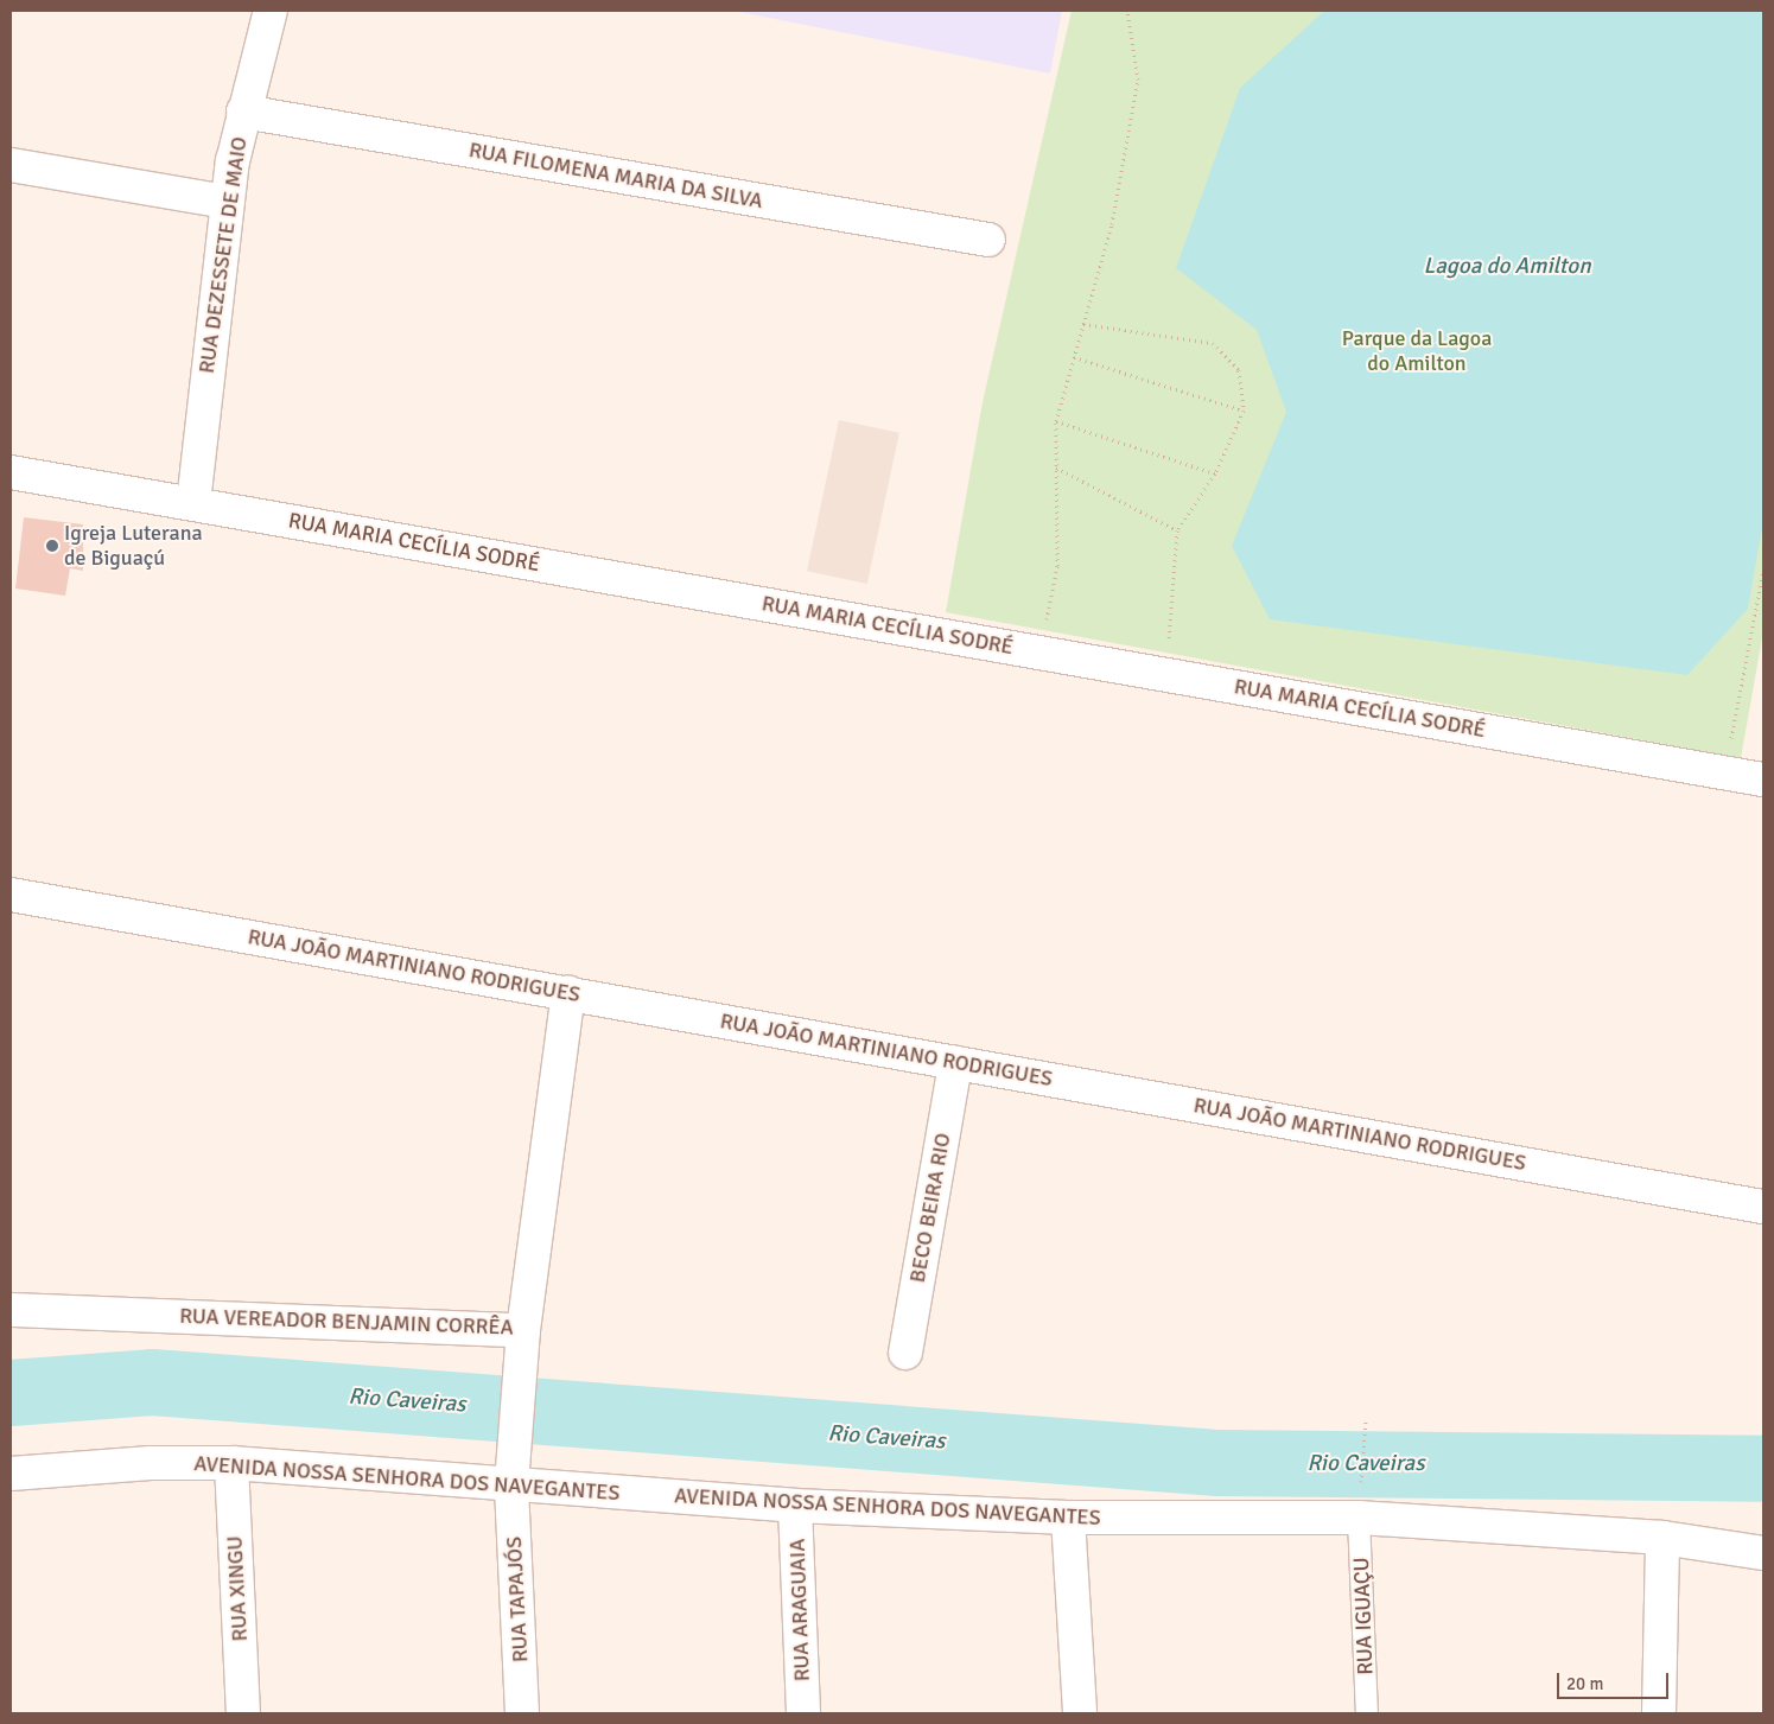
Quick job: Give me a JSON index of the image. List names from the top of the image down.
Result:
{
  "streets": {
    "street": [
      "RUA FILOMENA MARIA DA SILVA",
      "RUA DEZESSETE DE MAIO",
      "RUA MARIA CECÍLIA SODRÉ",
      "RUA JOÃO MARTINIANO RODRIGUES",
      "BECO BEIRA RIO",
      "RUA VEREADOR BENJAMIN CORRÊA",
      "AVENIDA NOSSA SENHORA DOS NAVEGANTES",
      "RUA XINGU",
      "RUA TAPAJÓS",
      "RUA ARAGUAIA"
    ],
    "lane": ["RUA IGUAÇU"]
  },
  "crossings": [
    ["RUA FILOMENA MARIA DA SILVA", "RUA DEZESSETE DE MAIO"],
    ["RUA DEZESSETE DE MAIO", "RUA MARIA CECÍLIA SODRÉ"],
    ["RUA JOÃO MARTINIANO RODRIGUES", "BECO BEIRA RIO"],
    ["RUA JOÃO MARTINIANO RODRIGUES", "RUA VEREADOR BENJAMIN CORRÊA"],
    ["RUA VEREADOR BENJAMIN CORRÊA", "RUA TAPAJÓS"],
    ["AVENIDA NOSSA SENHORA DOS NAVEGANTES", "RUA XINGU"],
    ["AVENIDA NOSSA SENHORA DOS NAVEGANTES", "RUA TAPAJÓS"],
    ["AVENIDA NOSSA SENHORA DOS NAVEGANTES", "RUA ARAGUAIA"],
    ["AVENIDA NOSSA SENHORA DOS NAVEGANTES", "RUA IGUAÇU"]
  ],
  "water": ["Lagoa do Amilton", "Rio Caveiras"],
  "parks": ["Parque da Lagoa do Amilton"],
  "places": ["Igreja Luterana de Biguaçú"],
  "scale_bar": "20 m"
}
